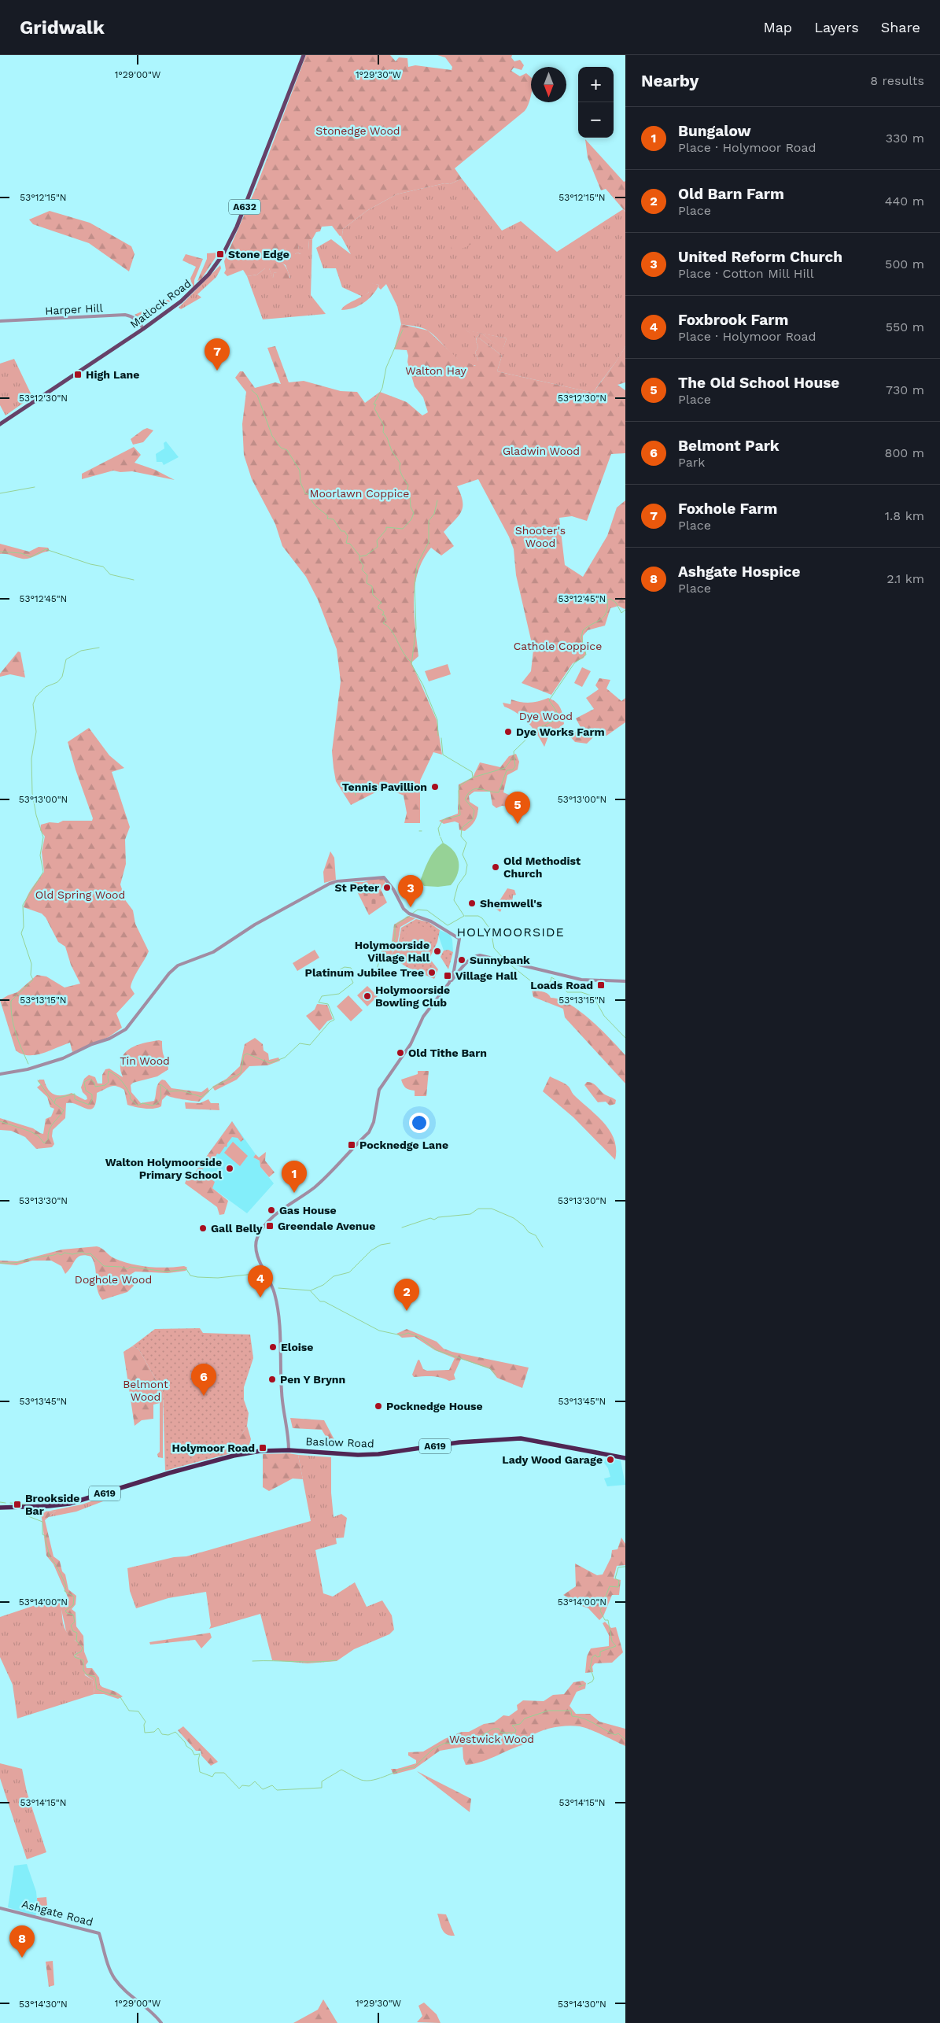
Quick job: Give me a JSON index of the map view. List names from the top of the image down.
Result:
{
  "streets": {
    "highway": ["Baslow Road", "A619"],
    "main road": ["A632", "Matlock Road"],
    "street": ["Harper Hill", "Ashgate Road"]
  },
  "crossings": [
    ["Matlock Road", "Harper Hill"]
  ],
  "districts": ["HOLYMOORSIDE"],
  "parks": [
    "Stonedge Wood",
    "Walton Hay",
    "Gladwin Wood",
    "Moorlawn Coppice",
    "Shooter's Wood",
    "Cathole Coppice",
    "Dye Wood",
    "Old Spring Wood",
    "Tin Wood",
    "Doghole Wood",
    "Belmont Wood",
    "Westwick Wood"
  ],
  "places": {
    "transit": [
      "Stone Edge",
      "High Lane",
      "Village Hall",
      "Loads Road",
      "Pocknedge Lane",
      "Greendale Avenue",
      "Holymoor Road",
      "Brookside Bar"
    ],
    "other": [
      "Dye Works Farm",
      "Tennis Pavillion",
      "Old Methodist Church",
      "St Peter",
      "Shemwell's",
      "Holymoorside Village Hall",
      "Sunnybank",
      "Platinum Jubilee Tree",
      "Holymoorside Bowling Club",
      "Old Tithe Barn",
      "Walton Holymoorside Primary School",
      "Gas House",
      "Gall Belly",
      "Eloise",
      "Pen Y Brynn",
      "Pocknedge House",
      "Lady Wood Garage"
    ]
  },
  "north": "bottom",
  "page": {
    "header": "Gridwalk",
    "nav": ["Map", "Layers", "Share"],
    "heading": ["Nearby", "8 results"],
    "map_buttons": ["+", "−"],
    "list": [
      {
        "mark": "1",
        "name": "Bungalow",
        "note": "Place · Holymoor Road",
        "value": "330 m"
      },
      {
        "mark": "2",
        "name": "Old Barn Farm",
        "note": "Place",
        "value": "440 m"
      },
      {
        "mark": "3",
        "name": "United Reform Church",
        "note": "Place · Cotton Mill Hill",
        "value": "500 m"
      },
      {
        "mark": "4",
        "name": "Foxbrook Farm",
        "note": "Place · Holymoor Road",
        "value": "550 m"
      },
      {
        "mark": "5",
        "name": "The Old School House",
        "note": "Place",
        "value": "730 m"
      },
      {
        "mark": "6",
        "name": "Belmont Park",
        "note": "Park",
        "value": "800 m"
      },
      {
        "mark": "7",
        "name": "Foxhole Farm",
        "note": "Place",
        "value": "1.8 km"
      },
      {
        "mark": "8",
        "name": "Ashgate Hospice",
        "note": "Place",
        "value": "2.1 km"
      }
    ],
    "pins": [
      "7",
      "5",
      "3",
      "1",
      "4",
      "2",
      "6",
      "8"
    ]
  },
  "coordinates": [
    "1°29'00\"W",
    "1°29'30\"W",
    "53°12'15\"N",
    "53°12'30\"N",
    "53°12'45\"N",
    "53°13'00\"N",
    "53°13'15\"N",
    "53°13'30\"N",
    "53°13'45\"N",
    "53°14'00\"N",
    "53°14'15\"N",
    "53°14'30\"N"
  ]
}
